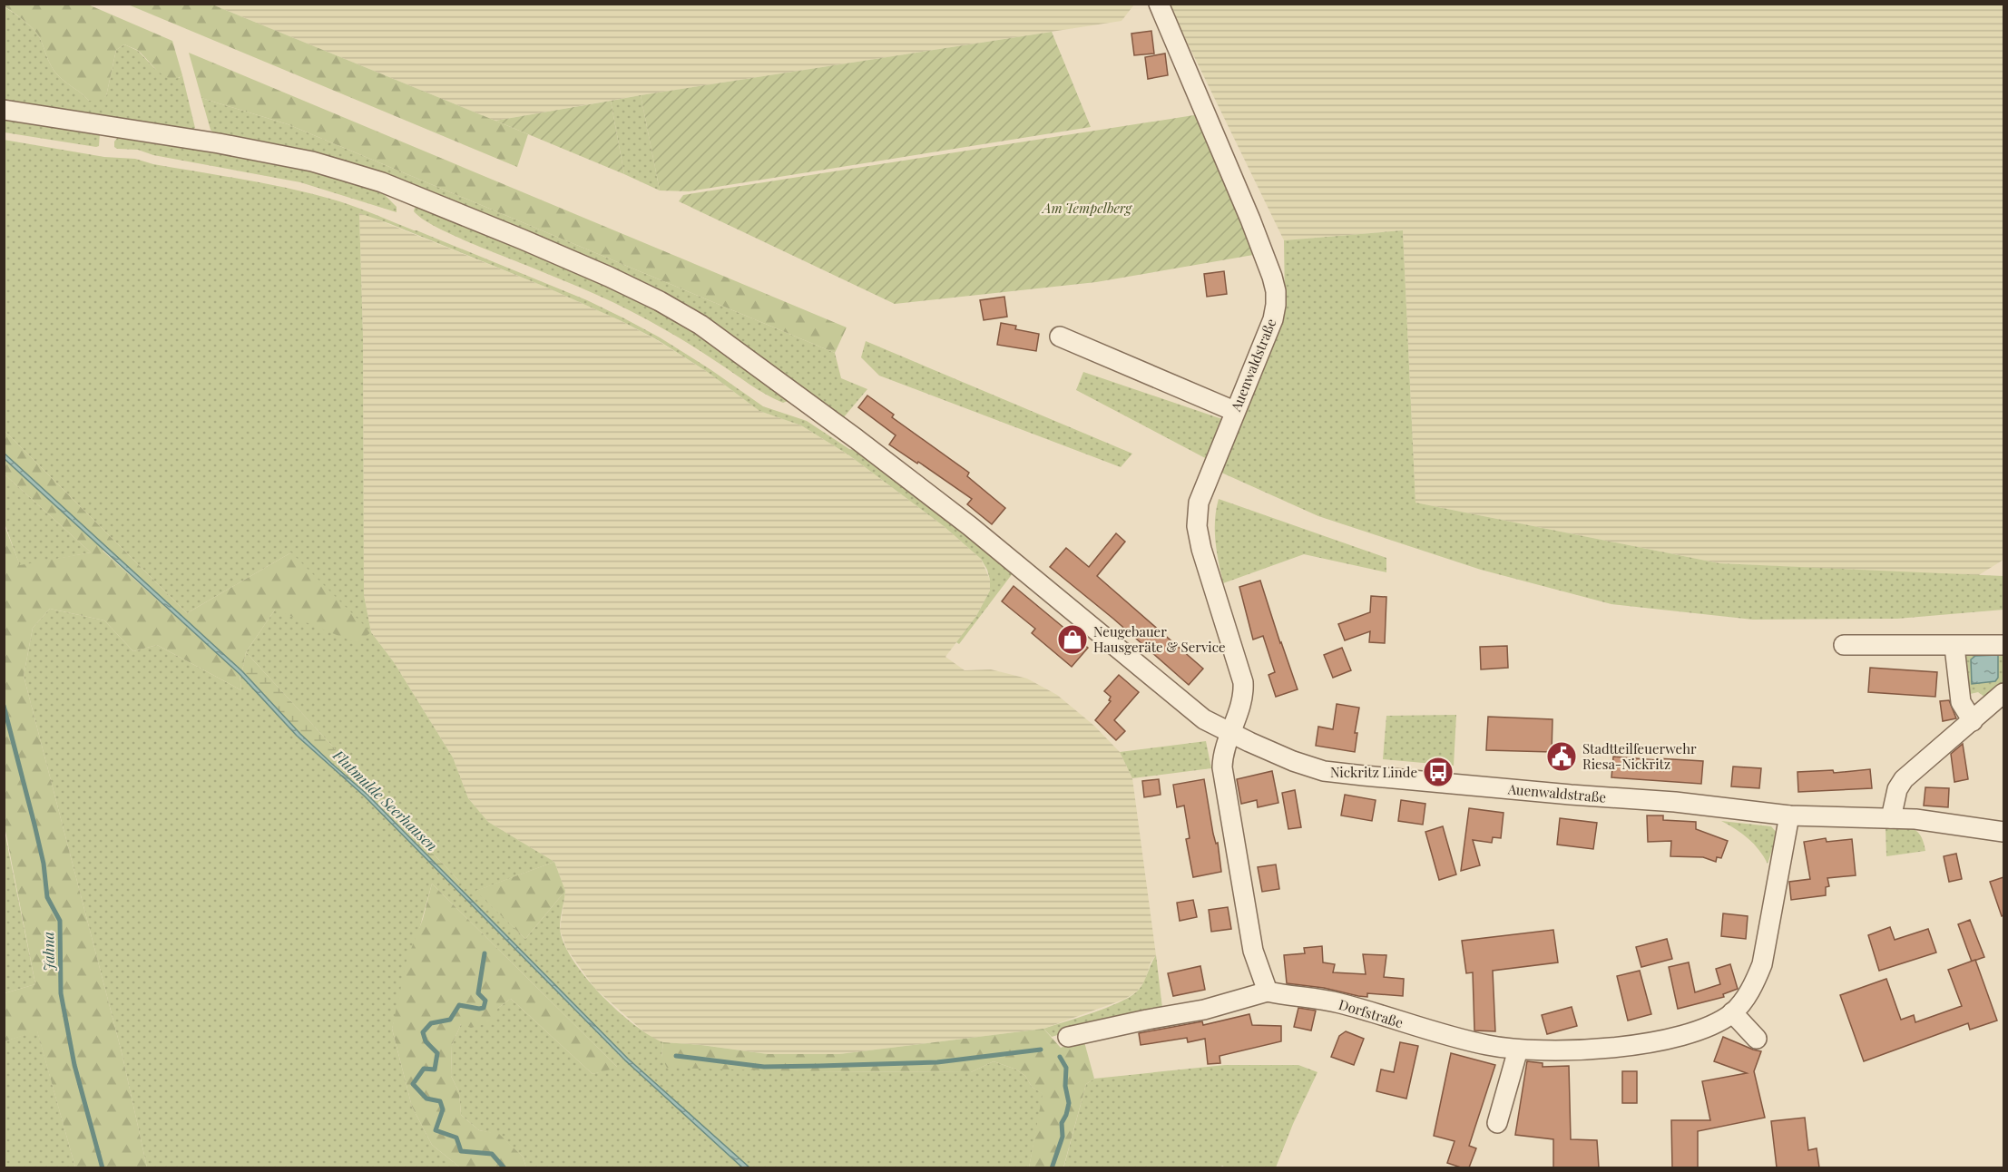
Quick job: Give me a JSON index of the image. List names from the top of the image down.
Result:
{
  "streets": {
    "street": ["Auenwaldstraße", "Dorfstraße"]
  },
  "crossings": [
    ["Auenwaldstraße", "Dorfstraße"]
  ],
  "water": ["Flutmulde Seerhausen", "Jahna"],
  "parks": ["Am Tempelberg"],
  "places": {
    "shop": ["Neugebauer Hausgeräte & Service"],
    "public building": ["Stadtteilfeuerwehr Riesa-Nickritz"],
    "bus stop": ["Nickritz Linde"]
  }
}
